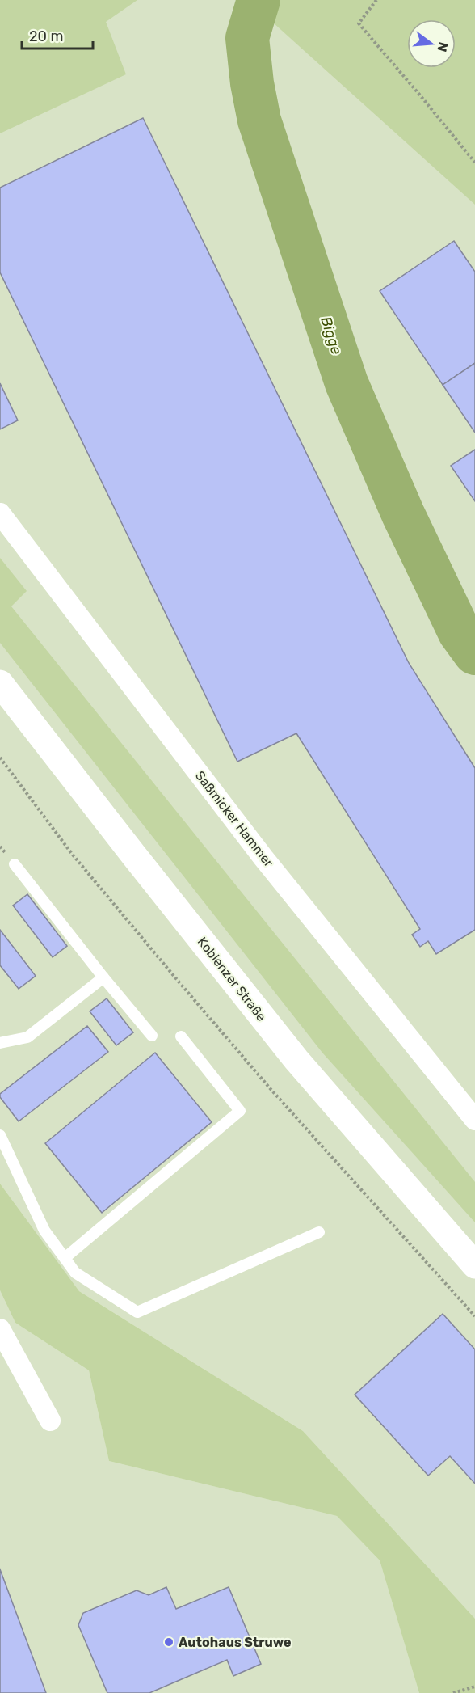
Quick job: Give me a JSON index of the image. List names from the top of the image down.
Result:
{
  "streets": {
    "main road": ["Koblenzer Straße"],
    "street": ["Saßmicker Hammer"]
  },
  "water": ["Bigge"],
  "places": ["Autohaus Struwe"],
  "scale_bar": "20 m",
  "north": "right"
}
